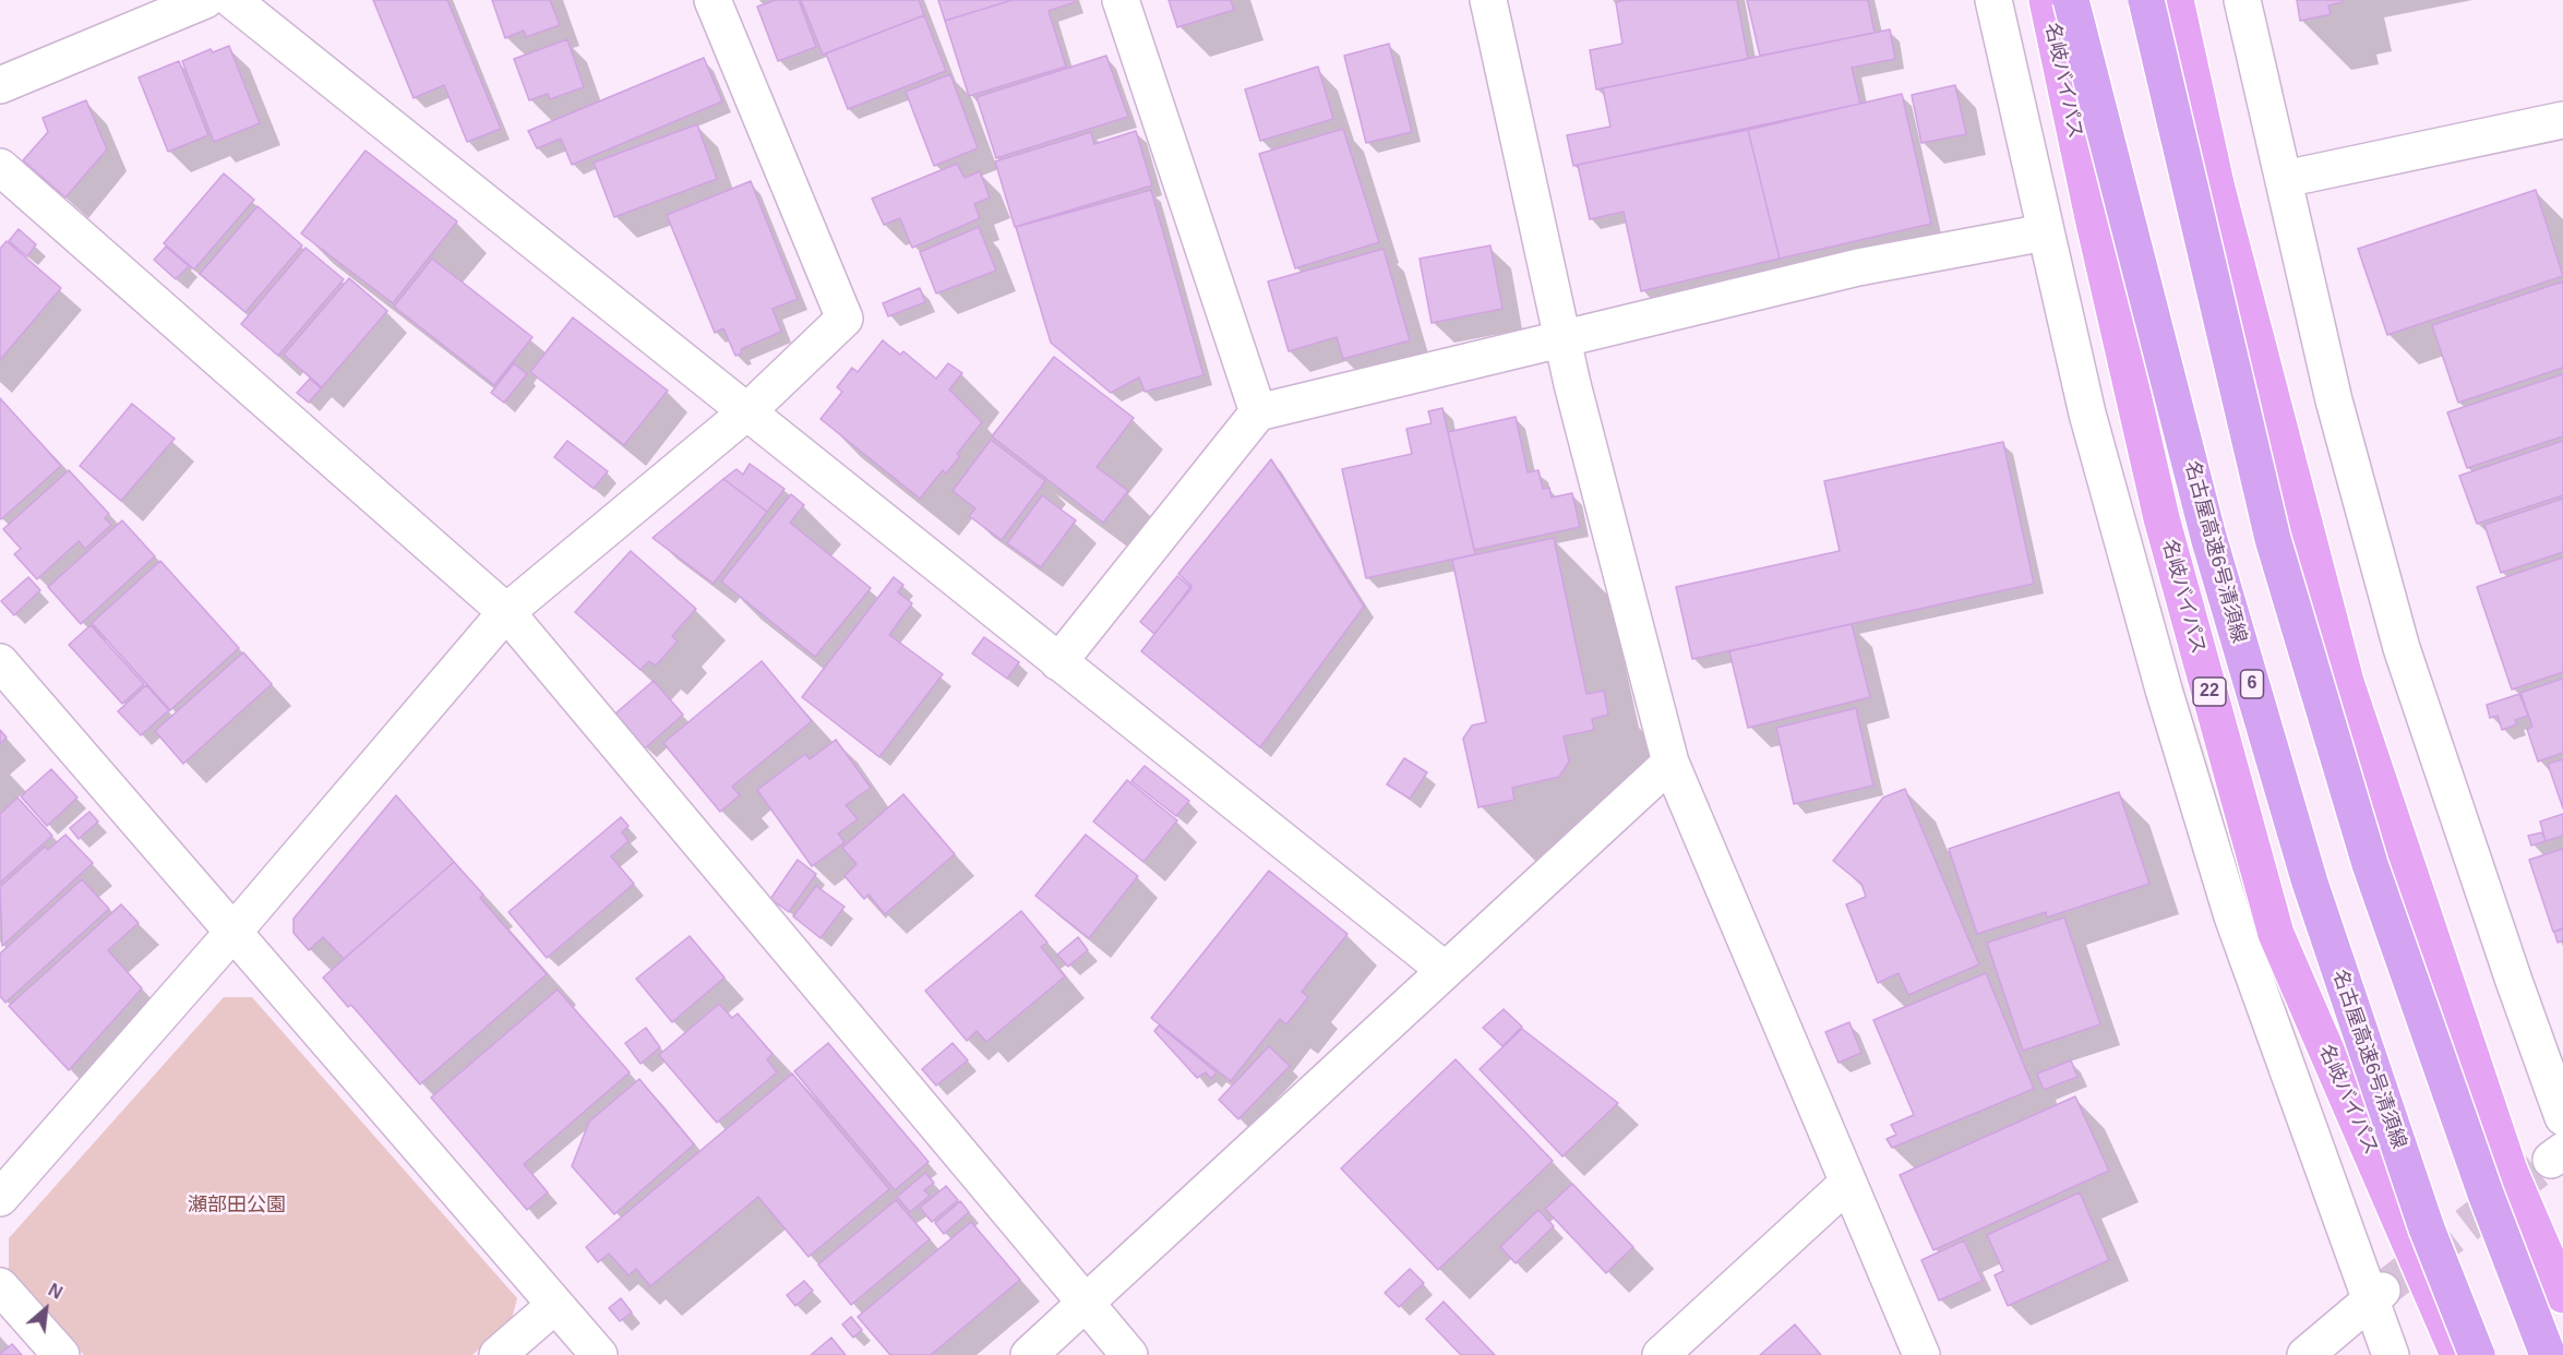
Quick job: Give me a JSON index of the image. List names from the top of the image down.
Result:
{
  "streets": {
    "highway": [
      "名岐バイパス",
      "名古屋高速6号清須線",
      "6",
      "22"
    ]
  },
  "parks": ["瀬部田公園"],
  "north": "top right"
}
